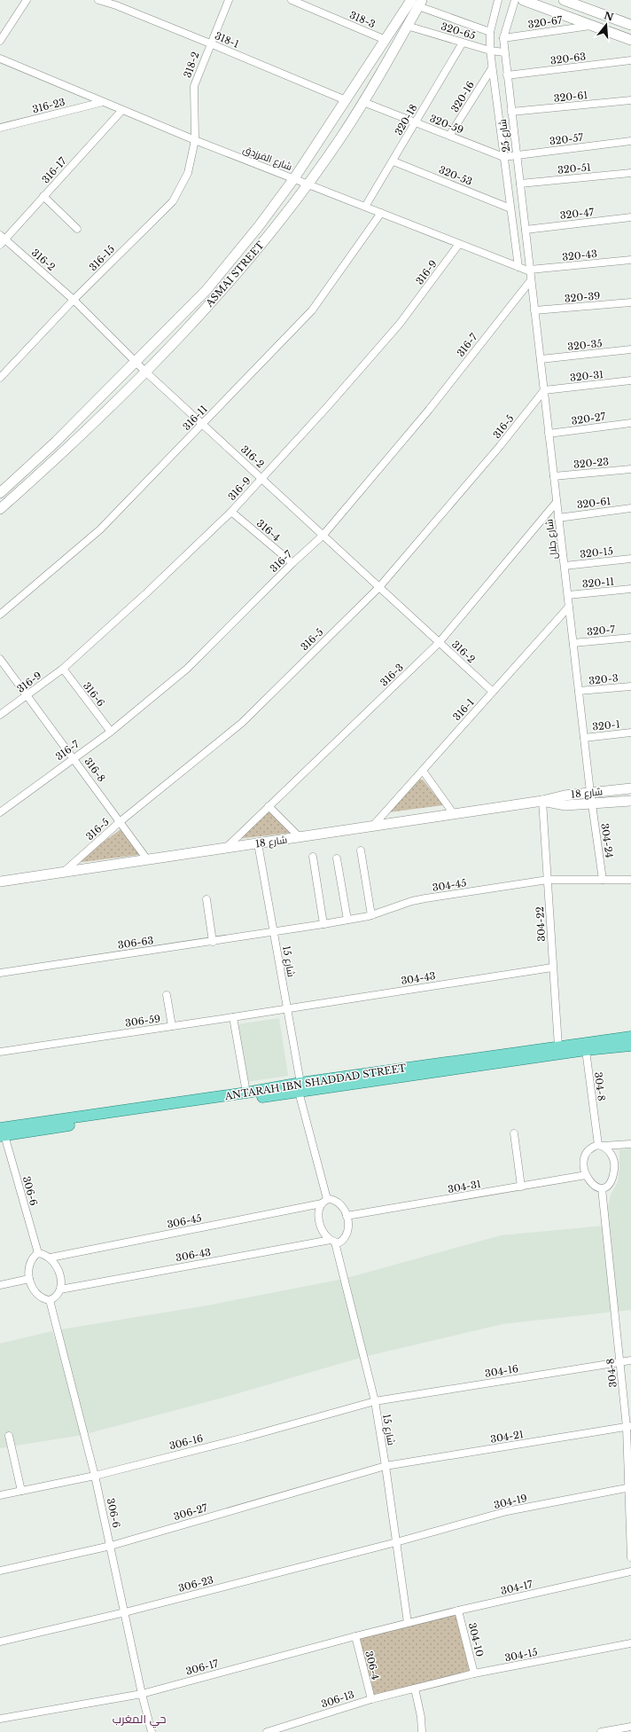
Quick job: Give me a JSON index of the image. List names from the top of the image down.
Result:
{
  "streets": {
    "main road": ["ANTARAH IBN SHADDAD STREET"],
    "street": [
      "318-3",
      "320-67",
      "320-65",
      "318-1",
      "320-63",
      "318-2",
      "320-16",
      "320-61",
      "316-23",
      "320-18",
      "320-59",
      "شارع 25",
      "320-57",
      "شارع الفرزدق",
      "320-51",
      "316-17",
      "320-53",
      "320-47",
      "320-43",
      "316-15",
      "316-2",
      "316-9",
      "ASMAI STREET",
      "320-39",
      "316-7",
      "320-35",
      "320-31",
      "316-11",
      "320-27",
      "316-5",
      "320-23",
      "316-4",
      "شارع جلال",
      "320-15",
      "320-11",
      "320-7",
      "316-3",
      "320-3",
      "316-6",
      "316-1",
      "320-1",
      "316-8",
      "شارع 18",
      "304-24",
      "304-45",
      "304-22",
      "306-63",
      "شارع 15",
      "304-43",
      "306-59",
      "304-8",
      "304-31",
      "306-6",
      "306-45",
      "306-43",
      "304-16",
      "304-21",
      "306-16",
      "304-19",
      "306-27",
      "306-23",
      "304-17",
      "304-10",
      "304-15",
      "306-4",
      "306-17",
      "306-13"
    ]
  },
  "crossings": [
    ["318-3", "ASMAI STREET"],
    ["320-67", "شارع 25"],
    ["320-65", "320-18"],
    ["320-65", "شارع 25"],
    ["320-65", "ASMAI STREET"],
    ["318-1", "318-2"],
    ["318-1", "ASMAI STREET"],
    ["320-63", "شارع 25"],
    ["318-2", "شارع الفرزدق"],
    ["318-2", "316-15"],
    ["320-16", "320-59"],
    ["320-16", "شارع 25"],
    ["320-61", "شارع 25"],
    ["320-61", "شارع جلال"],
    ["316-23", "شارع الفرزدق"],
    ["320-18", "320-59"],
    ["320-18", "شارع الفرزدق"],
    ["320-18", "320-53"],
    ["320-59", "شارع 25"],
    ["320-59", "320-57"],
    ["320-59", "ASMAI STREET"],
    ["شارع 25", "320-57"],
    ["شارع 25", "شارع الفرزدق"],
    ["شارع 25", "320-51"],
    ["شارع 25", "320-53"],
    ["شارع 25", "320-47"],
    ["شارع 25", "320-43"],
    ["شارع 25", "شارع جلال"],
    ["شارع الفرزدق", "316-17"],
    ["شارع الفرزدق", "320-43"],
    ["شارع الفرزدق", "316-15"],
    ["شارع الفرزدق", "316-9"],
    ["شارع الفرزدق", "ASMAI STREET"],
    ["شارع الفرزدق", "316-11"],
    ["شارع الفرزدق", "شارع جلال"],
    ["316-17", "316-2"],
    ["320-43", "شارع جلال"],
    ["316-15", "316-2"],
    ["316-2", "316-9"],
    ["316-2", "ASMAI STREET"],
    ["316-2", "316-7"],
    ["316-2", "316-11"],
    ["316-2", "316-5"],
    ["316-2", "316-3"],
    ["316-2", "316-1"],
    ["316-9", "316-4"],
    ["316-9", "316-6"],
    ["316-9", "316-8"],
    ["320-39", "شارع جلال"],
    ["316-7", "316-4"],
    ["316-7", "شارع جلال"],
    ["316-7", "316-6"],
    ["316-7", "316-8"],
    ["320-35", "شارع جلال"],
    ["320-31", "316-5"],
    ["320-31", "شارع جلال"],
    ["320-27", "شارع جلال"],
    ["316-5", "شارع جلال"],
    ["316-5", "316-8"],
    ["316-5", "شارع 18"],
    ["320-23", "شارع جلال"],
    ["شارع جلال", "320-15"],
    ["شارع جلال", "320-11"],
    ["شارع جلال", "320-7"],
    ["شارع جلال", "316-3"],
    ["شارع جلال", "320-3"],
    ["شارع جلال", "316-1"],
    ["شارع جلال", "320-1"],
    ["شارع جلال", "شارع 18"],
    ["شارع جلال", "304-24"],
    ["316-3", "شارع 18"],
    ["316-1", "شارع 18"],
    ["316-8", "شارع 18"],
    ["شارع 18", "304-24"],
    ["شارع 18", "304-22"],
    ["شارع 18", "شارع 15"],
    ["304-24", "304-45"],
    ["304-45", "304-22"],
    ["304-45", "306-63"],
    ["304-45", "شارع 15"],
    ["304-22", "304-43"],
    ["304-22", "ANTARAH IBN SHADDAD STREET"],
    ["306-63", "شارع 15"],
    ["شارع 15", "304-43"],
    ["شارع 15", "306-59"],
    ["شارع 15", "ANTARAH IBN SHADDAD STREET"],
    ["شارع 15", "304-31"],
    ["شارع 15", "306-45"],
    ["شارع 15", "306-43"],
    ["شارع 15", "304-16"],
    ["شارع 15", "304-21"],
    ["شارع 15", "306-16"],
    ["شارع 15", "304-19"],
    ["شارع 15", "306-27"],
    ["شارع 15", "306-23"],
    ["شارع 15", "304-17"],
    ["شارع 15", "306-17"],
    ["304-43", "306-59"],
    ["ANTARAH IBN SHADDAD STREET", "304-8"],
    ["ANTARAH IBN SHADDAD STREET", "306-6"],
    ["304-8", "304-31"],
    ["304-8", "304-16"],
    ["304-8", "304-21"],
    ["304-8", "304-19"],
    ["304-31", "306-45"],
    ["304-31", "306-43"],
    ["306-6", "306-45"],
    ["306-6", "306-43"],
    ["306-6", "306-16"],
    ["306-6", "306-27"],
    ["306-6", "306-23"],
    ["306-6", "306-17"],
    ["306-45", "306-43"],
    ["304-16", "306-16"],
    ["304-21", "306-27"],
    ["304-19", "306-23"],
    ["304-17", "304-10"],
    ["304-17", "306-17"],
    ["304-10", "304-15"],
    ["304-15", "306-13"],
    ["306-4", "306-17"],
    ["306-4", "306-13"]
  ],
  "districts": ["حي المغرب"],
  "north": "top"
}
